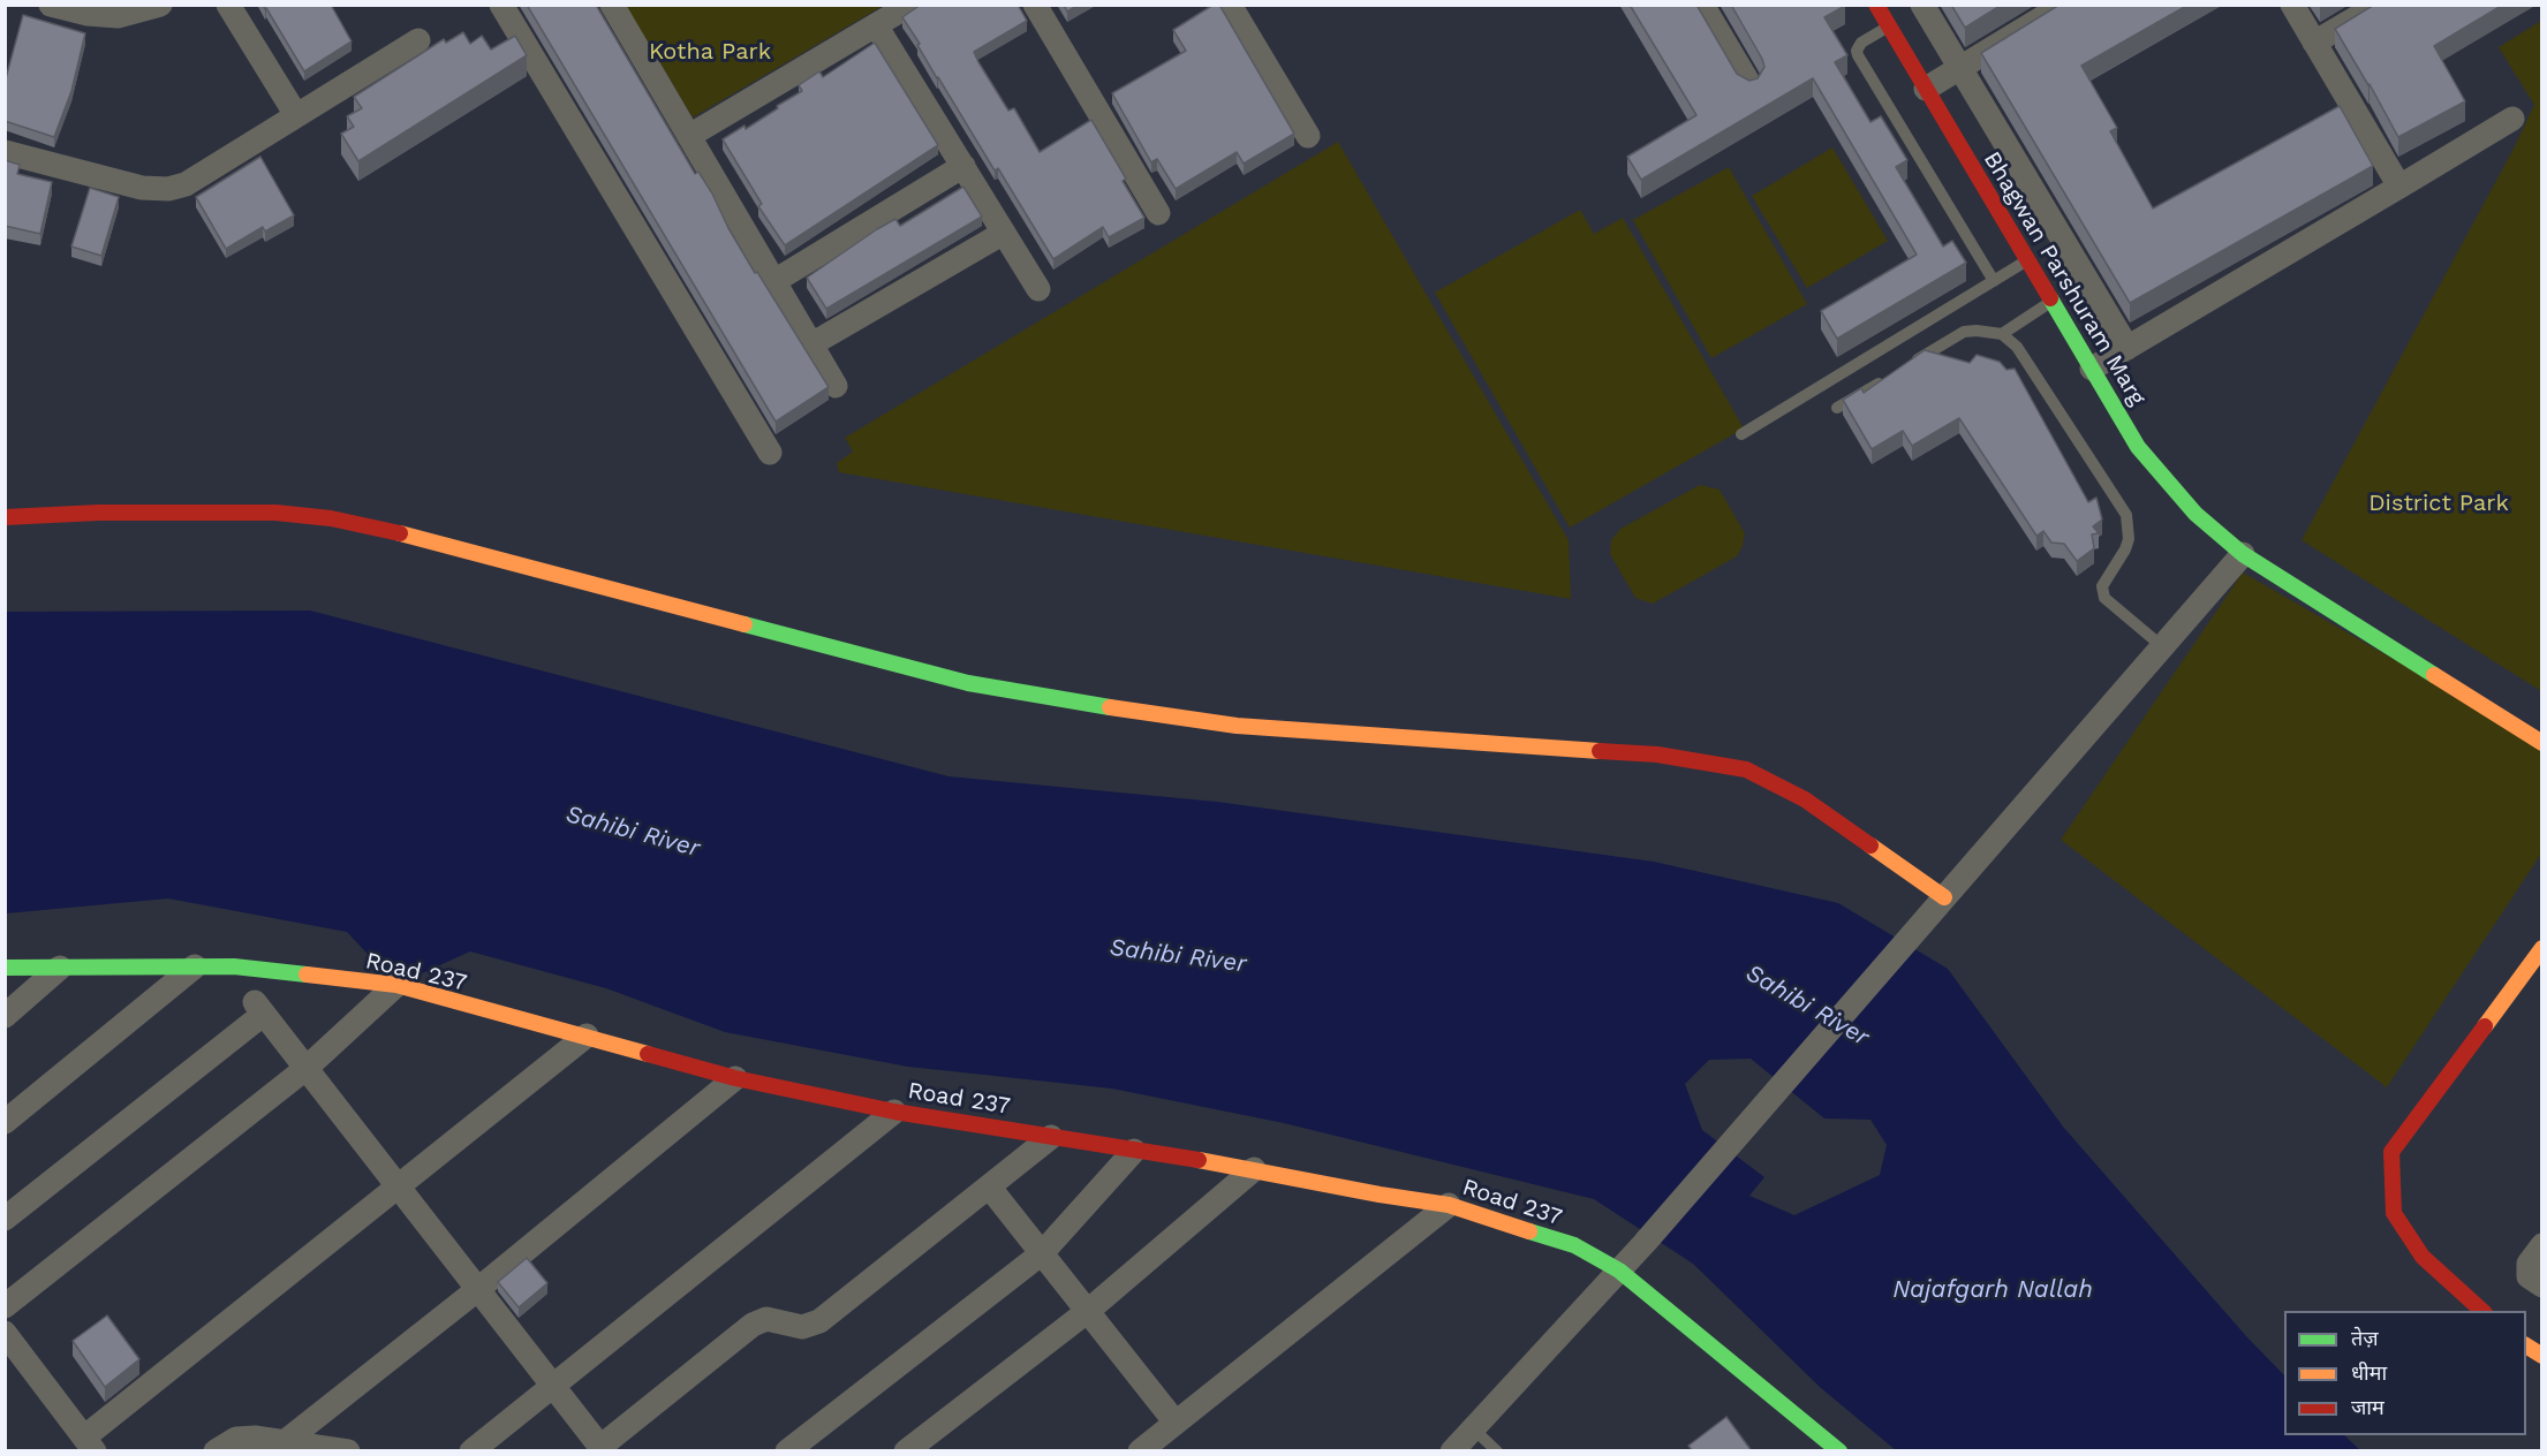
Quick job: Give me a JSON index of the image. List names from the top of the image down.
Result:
{
  "streets": {
    "street": ["Bhagwan Parshuram Marg", "Road 237"]
  },
  "water": ["Sahibi River", "Najafgarh Nallah"],
  "parks": ["Kotha Park", "District Park"],
  "legend": ["तेज़", "धीमा", "जाम"]
}
